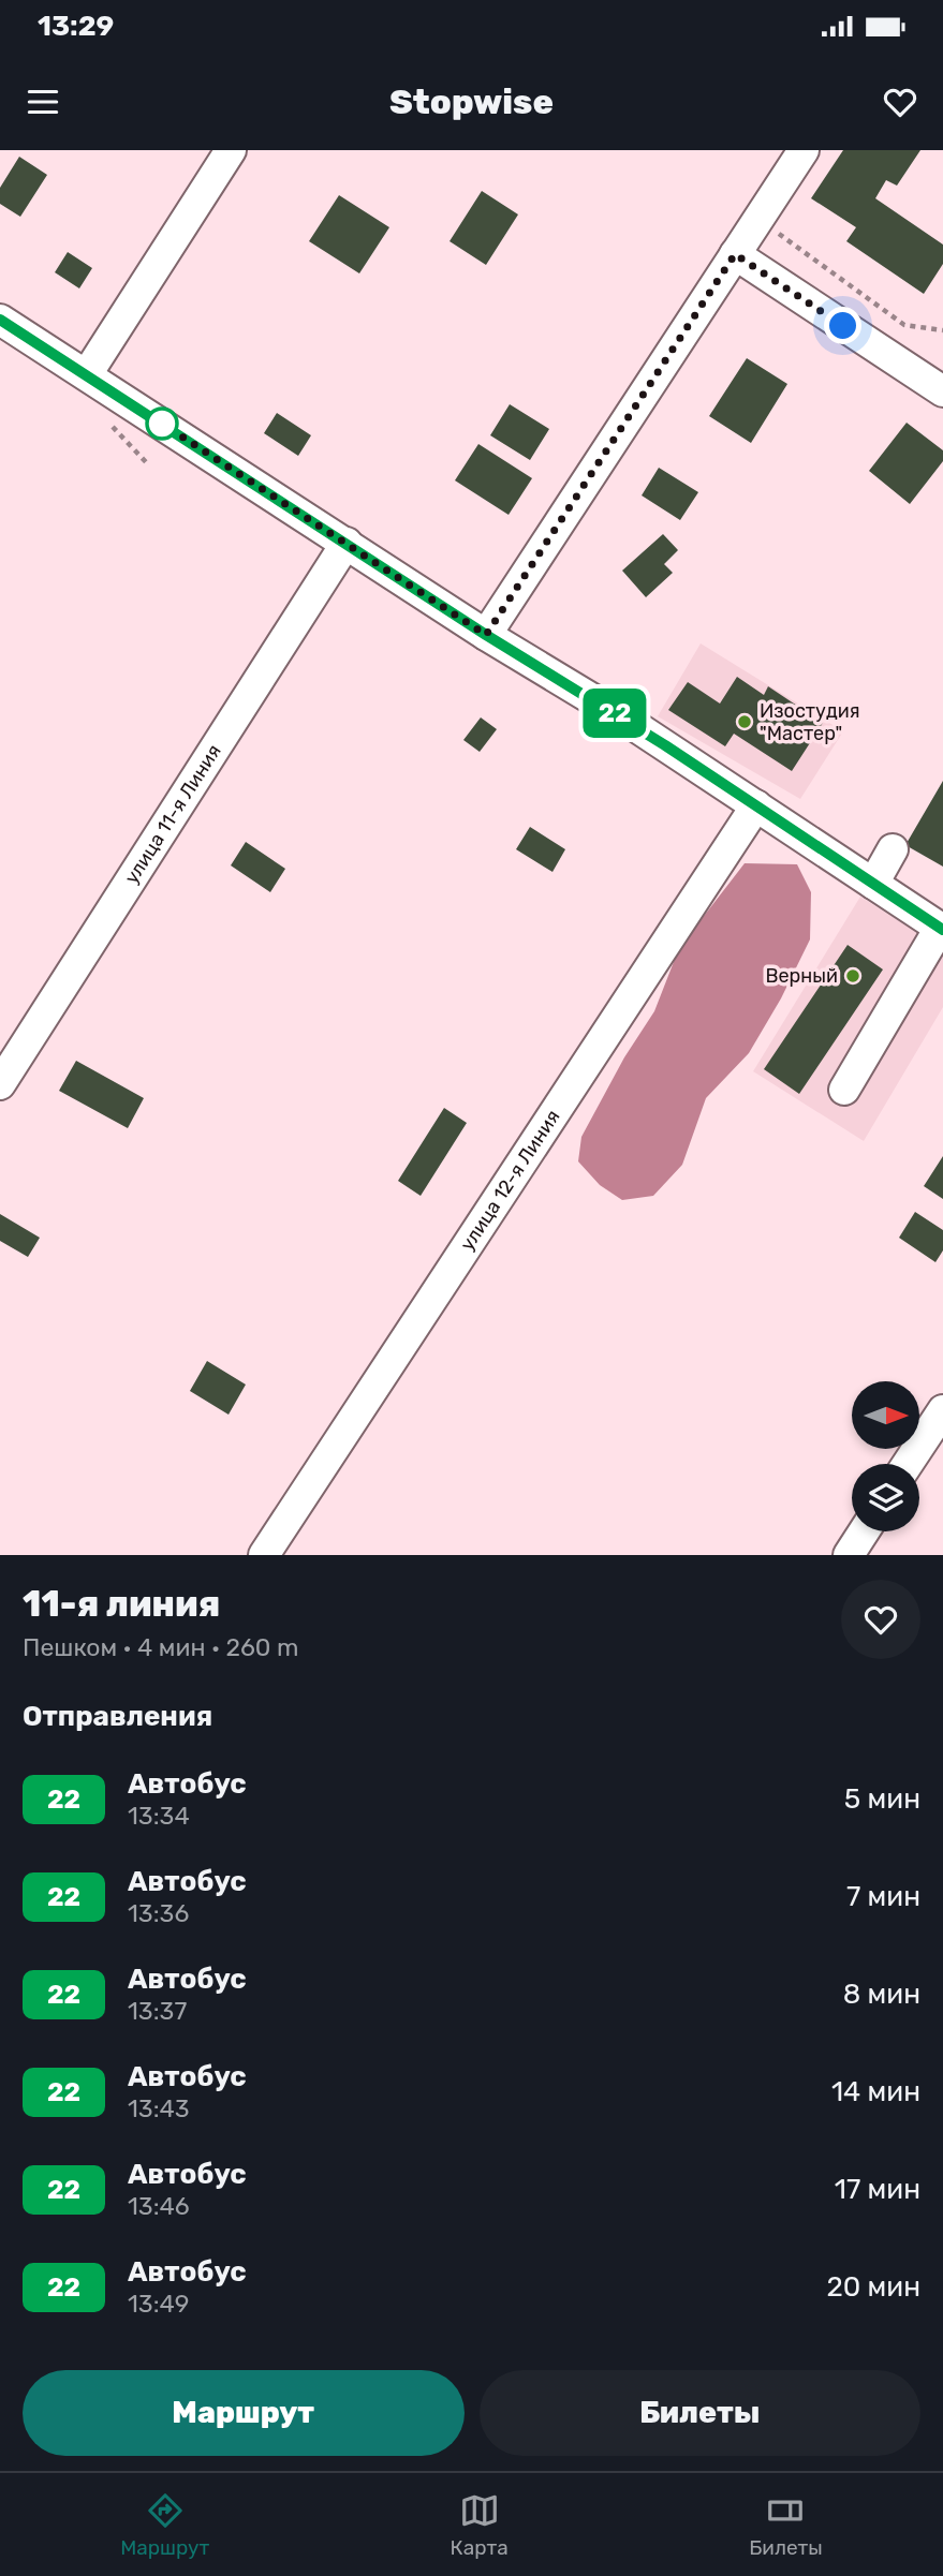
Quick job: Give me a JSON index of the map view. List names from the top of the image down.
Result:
{
  "streets": {
    "street": ["улица 11-я Линия", "улица 12-я Линия"]
  },
  "places": ["Изостудия \"Мастер\"", "Верный"],
  "lines": ["bus line 22"],
  "north": "right",
  "page": {
    "status": "13:29",
    "header": "Stopwise",
    "on_map": "22",
    "heading": [
      ["11-я линия", "Пешком · 4 мин · 260 m"],
      "Отправления"
    ],
    "list": [
      {
        "mark": "22",
        "name": "Автобус",
        "note": "13:34",
        "value": "5 мин"
      },
      {
        "mark": "22",
        "name": "Автобус",
        "note": "13:36",
        "value": "7 мин"
      },
      {
        "mark": "22",
        "name": "Автобус",
        "note": "13:37",
        "value": "8 мин"
      },
      {
        "mark": "22",
        "name": "Автобус",
        "note": "13:43",
        "value": "14 мин"
      },
      {
        "mark": "22",
        "name": "Автобус",
        "note": "13:46",
        "value": "17 мин"
      },
      {
        "mark": "22",
        "name": "Автобус",
        "note": "13:49",
        "value": "20 мин"
      }
    ],
    "buttons": ["Маршрут", "Билеты"],
    "tabs": ["Маршрут", "Карта", "Билеты"]
  }
}
